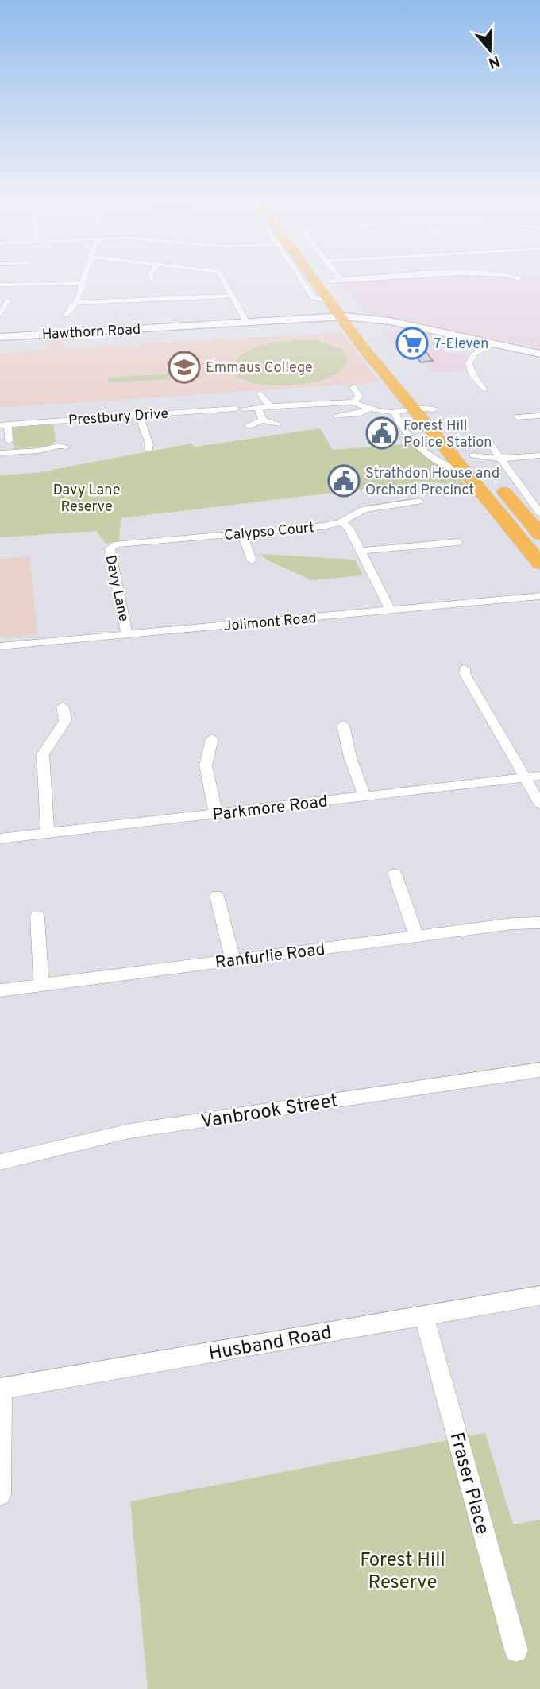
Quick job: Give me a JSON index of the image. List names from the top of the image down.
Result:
{
  "streets": {
    "main road": ["Hawthorn Road"],
    "street": [
      "Prestbury Drive",
      "Calypso Court",
      "Davy Lane",
      "Jolimont Road",
      "Parkmore Road",
      "Ranfurlie Road",
      "Vanbrook Street",
      "Husband Road",
      "Fraser Place"
    ]
  },
  "crossings": [
    ["Calypso Court", "Davy Lane"],
    ["Davy Lane", "Jolimont Road"],
    ["Husband Road", "Fraser Place"]
  ],
  "parks": ["Davy Lane Reserve", "Forest Hill Reserve"],
  "places": {
    "supermarket": ["7-Eleven"],
    "school or university": ["Emmaus College"],
    "public building": ["Forest Hill Police Station", "Strathdon House and Orchard Precinct"]
  },
  "north": "bottom"
}
